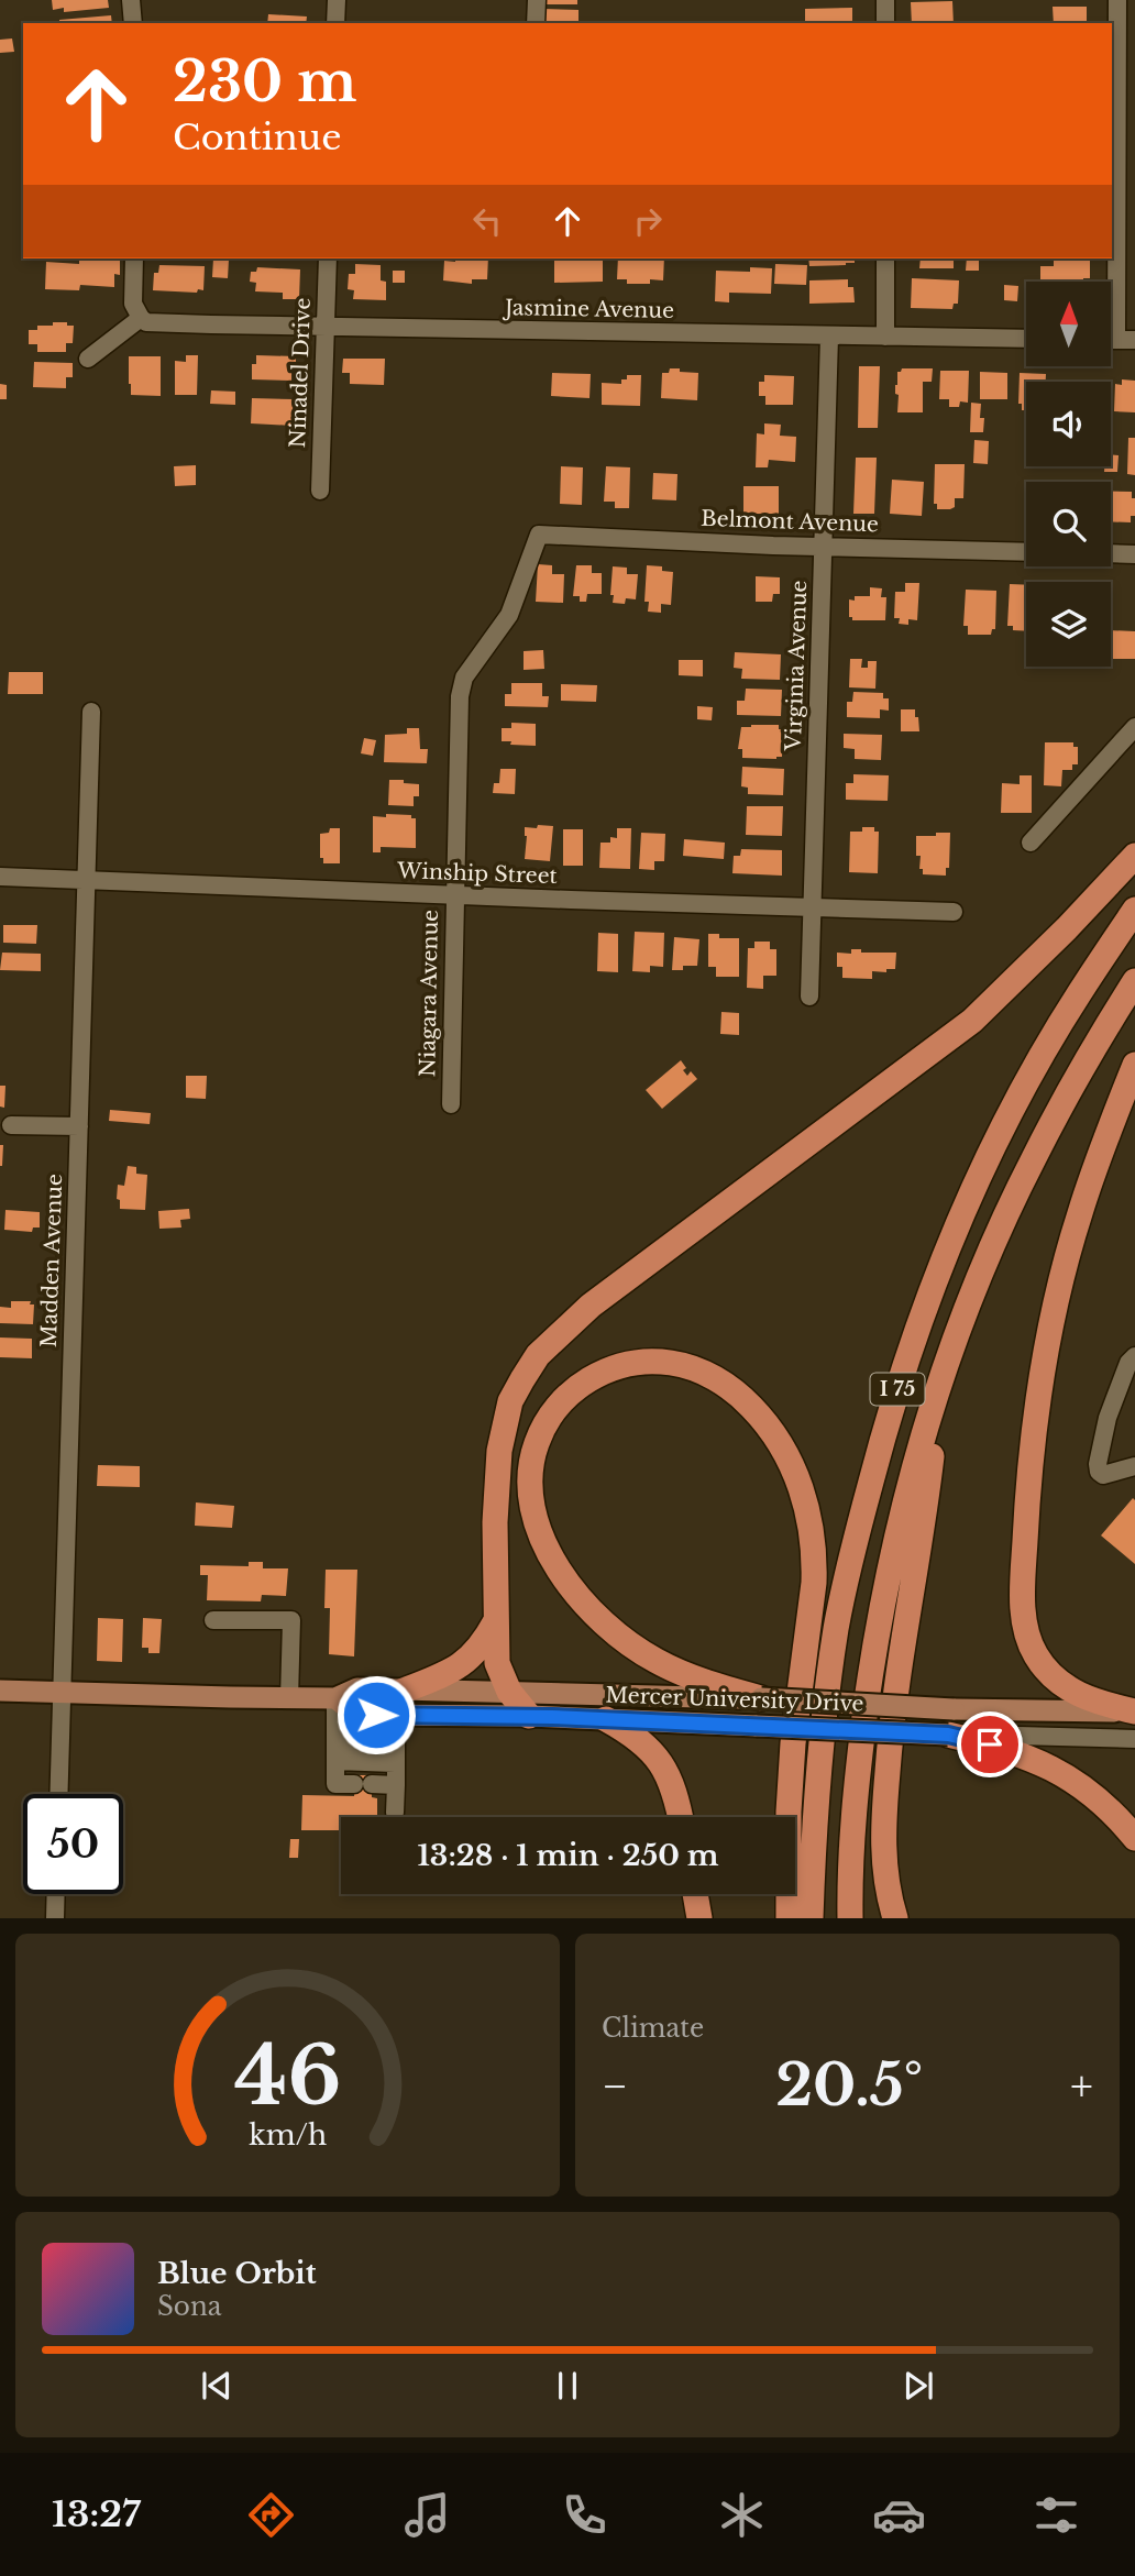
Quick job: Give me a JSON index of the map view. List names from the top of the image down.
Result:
{
  "streets": {
    "highway": ["I 75"],
    "main road": ["Mercer University Drive"],
    "street": [
      "Jasmine Avenue",
      "Ninadel Drive",
      "Belmont Avenue",
      "Virginia Avenue",
      "Winship Street",
      "Niagara Avenue",
      "Madden Avenue"
    ]
  },
  "crossings": [
    ["Jasmine Avenue", "Ninadel Drive"],
    ["Jasmine Avenue", "Virginia Avenue"],
    ["Belmont Avenue", "Virginia Avenue"],
    ["Belmont Avenue", "Niagara Avenue"],
    ["Virginia Avenue", "Winship Street"],
    ["Winship Street", "Niagara Avenue"],
    ["Winship Street", "Madden Avenue"],
    ["Madden Avenue", "Mercer University Drive"]
  ],
  "north": "top",
  "page": {
    "turn": ["230 m", "Continue"],
    "limit": "50",
    "trip": "13:28 · 1 min · 250 m",
    "tile": "Climate",
    "heat": ["−", "20.5°", "+"],
    "song": ["Blue Orbit", "Sona"],
    "tabs": "13:27",
    "gauge": ["46", "km/h"]
  }
}
